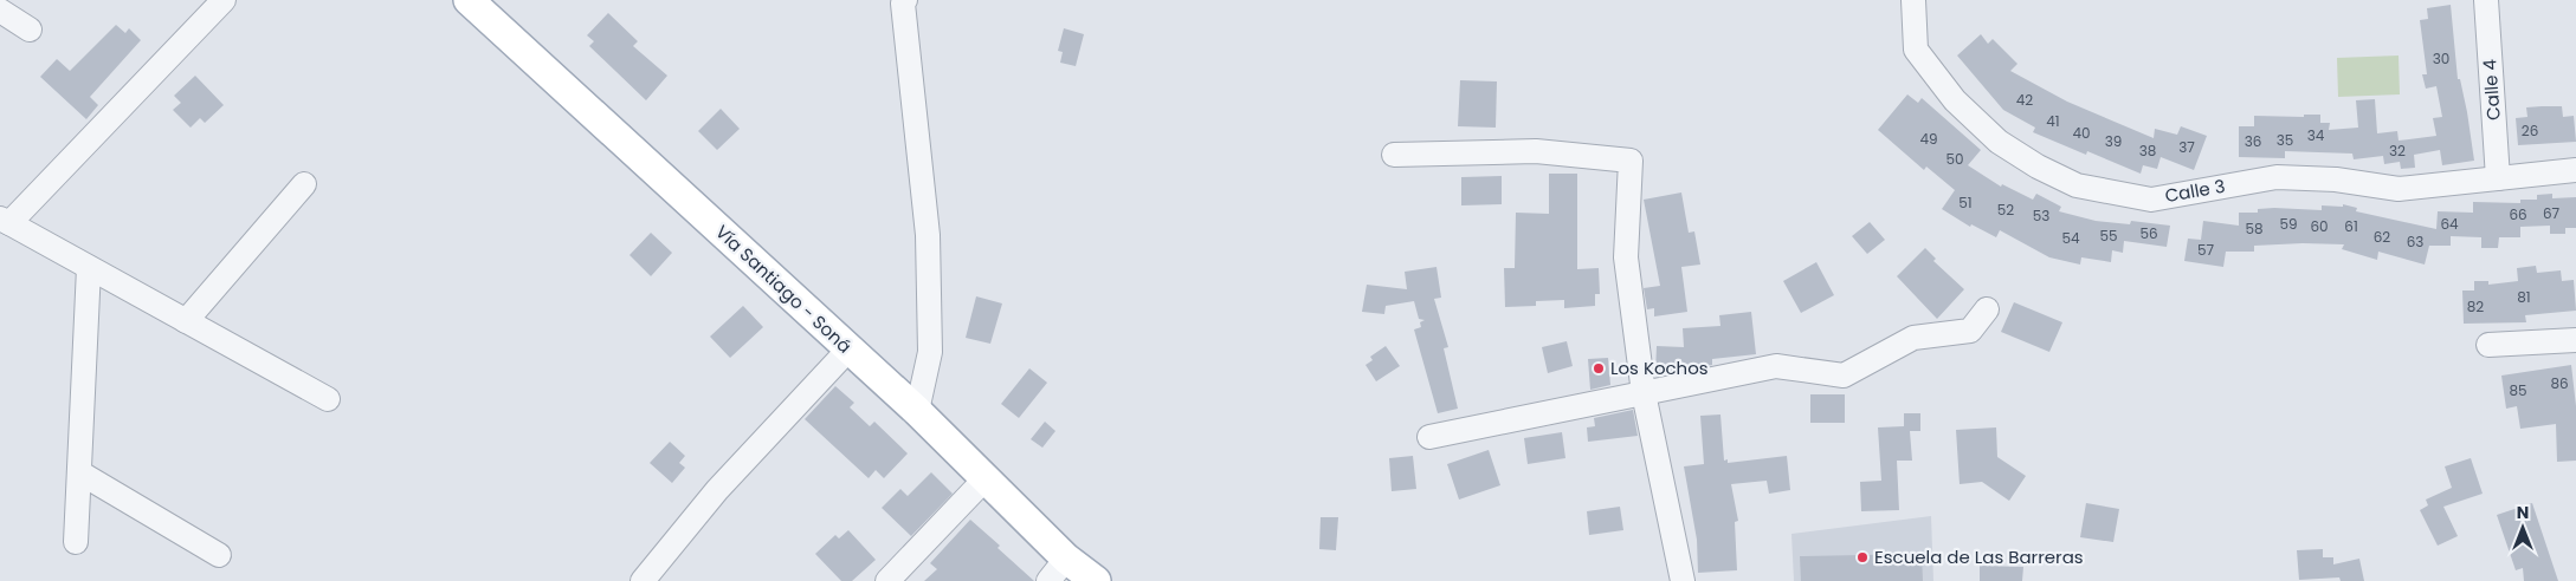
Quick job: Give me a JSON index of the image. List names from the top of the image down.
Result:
{
  "streets": {
    "main road": ["Vía Santiago - Soná"],
    "street": ["Calle 4", "Calle 3"]
  },
  "crossings": [
    ["Calle 4", "Calle 3"]
  ],
  "places": ["Los Kochos", "Escuela de Las Barreras"],
  "house_numbers": [
    "30",
    "42",
    "41",
    "26",
    "40",
    "34",
    "49",
    "35",
    "39",
    "36",
    "37",
    "38",
    "32",
    "50",
    "51",
    "52",
    "67",
    "66",
    "53",
    "59",
    "64",
    "60",
    "61",
    "58",
    "56",
    "55",
    "62",
    "54",
    "63",
    "57",
    "81",
    "82",
    "86",
    "85"
  ],
  "north": "top"
}
